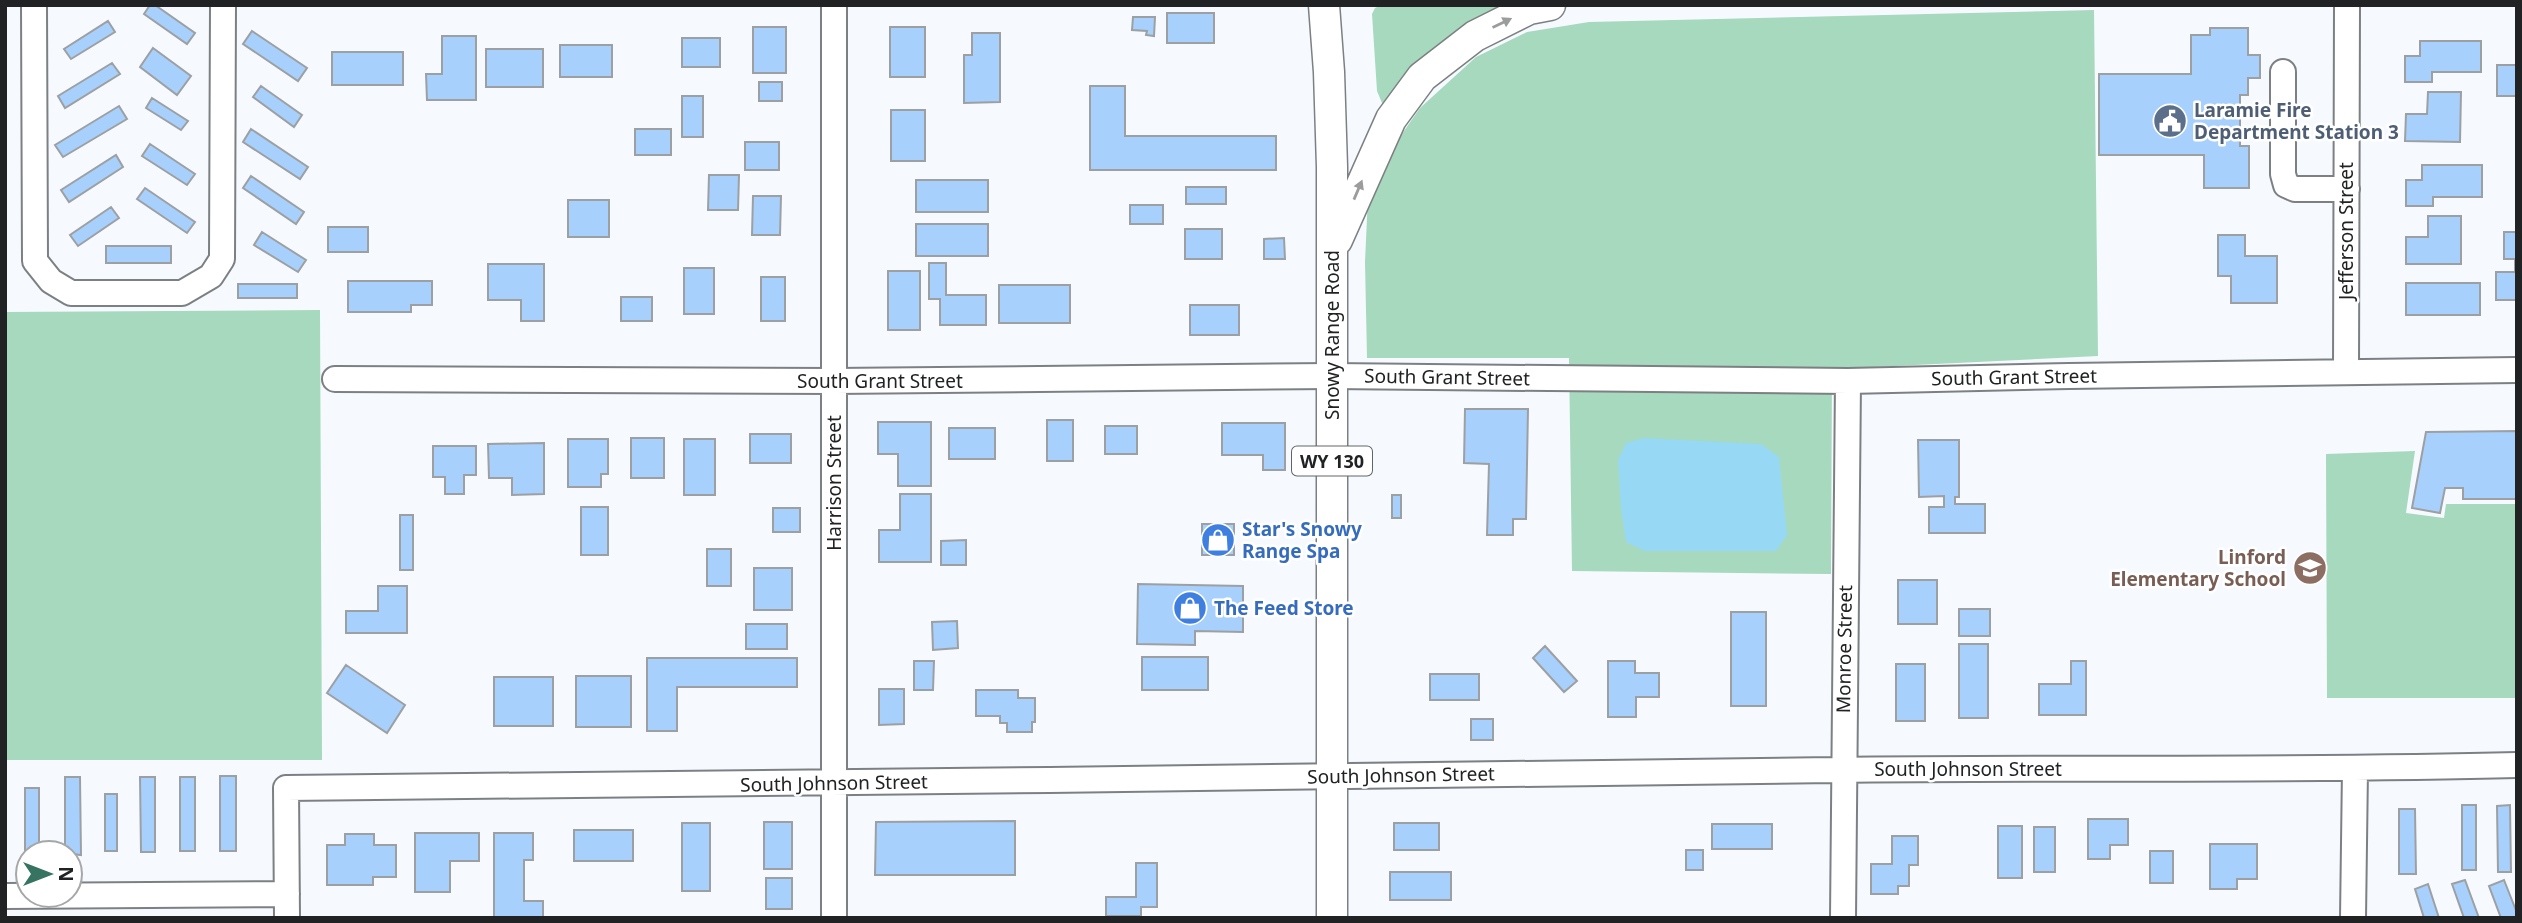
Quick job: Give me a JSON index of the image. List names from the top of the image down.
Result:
{
  "streets": {
    "main road": ["Snowy Range Road", "WY 130"],
    "street": [
      "Jefferson Street",
      "South Grant Street",
      "Harrison Street",
      "Monroe Street",
      "South Johnson Street"
    ]
  },
  "crossings": [
    ["Jefferson Street", "South Grant Street"],
    ["Snowy Range Road", "South Grant Street"],
    ["Snowy Range Road", "WY 130"],
    ["Snowy Range Road", "South Johnson Street"],
    ["South Grant Street", "Harrison Street"],
    ["South Grant Street", "Monroe Street"],
    ["Harrison Street", "South Johnson Street"],
    ["Monroe Street", "South Johnson Street"]
  ],
  "places": {
    "public building": ["Laramie Fire Department Station 3"],
    "shop": ["Star's Snowy Range Spa", "The Feed Store"],
    "school or university": ["Linford Elementary School"]
  },
  "north": "right"
}
